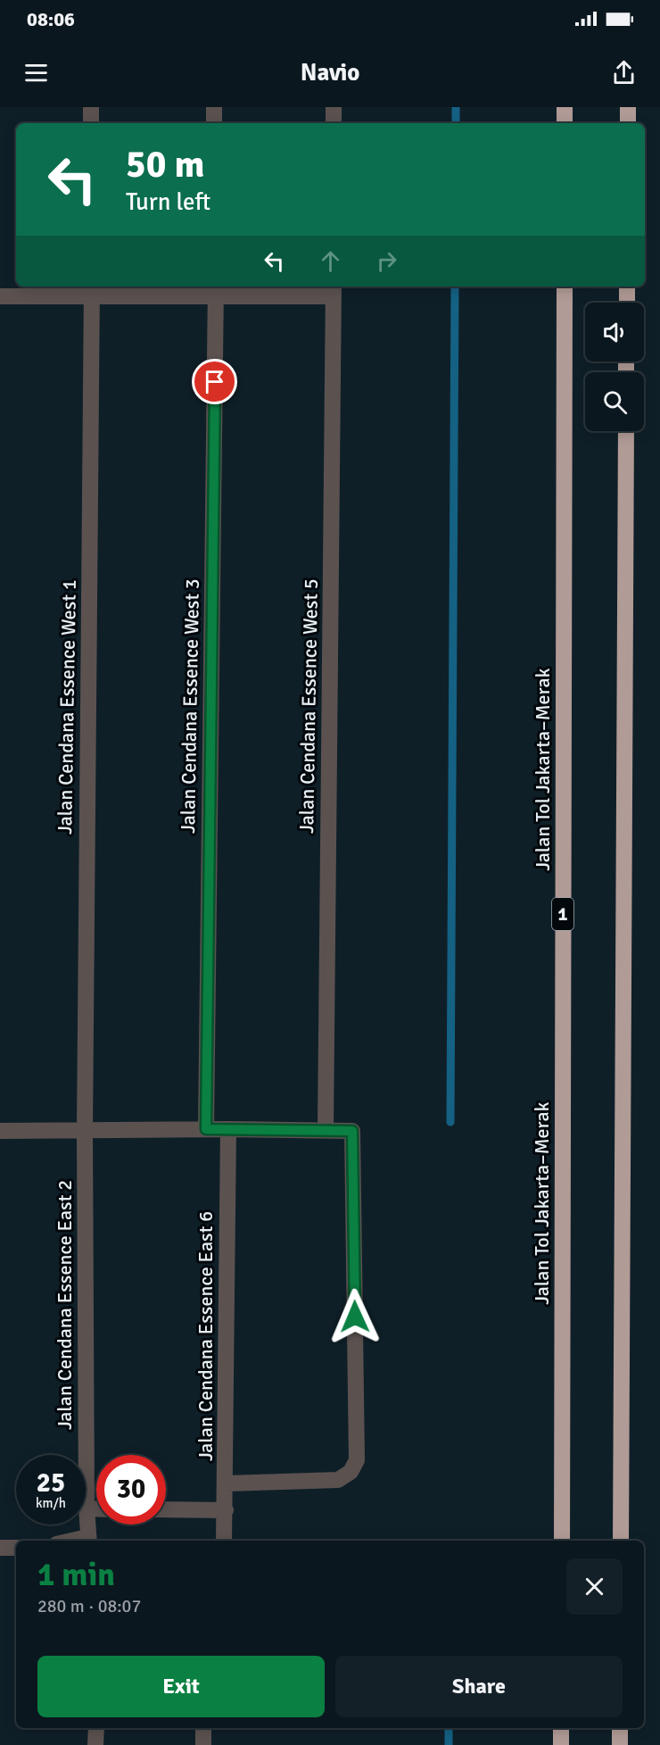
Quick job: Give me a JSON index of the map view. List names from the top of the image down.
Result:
{
  "streets": {
    "highway": ["Jalan Tol Jakarta–Merak", "1"],
    "street": [
      "Jalan Cendana Essence West 3",
      "Jalan Cendana Essence West 5",
      "Jalan Cendana Essence West 1",
      "Jalan Cendana Essence East 2",
      "Jalan Cendana Essence East 6"
    ]
  },
  "crossings": [
    ["Jalan Cendana Essence West 1", "Jalan Cendana Essence East 2"]
  ],
  "page": {
    "status": "08:06",
    "header": "Navio",
    "turn": ["50 m", "Turn left"],
    "speed": "25 km/h",
    "limit": "30",
    "heading": ["1 min", "280 m · 08:07"],
    "buttons": ["Exit", "Share"]
  }
}
